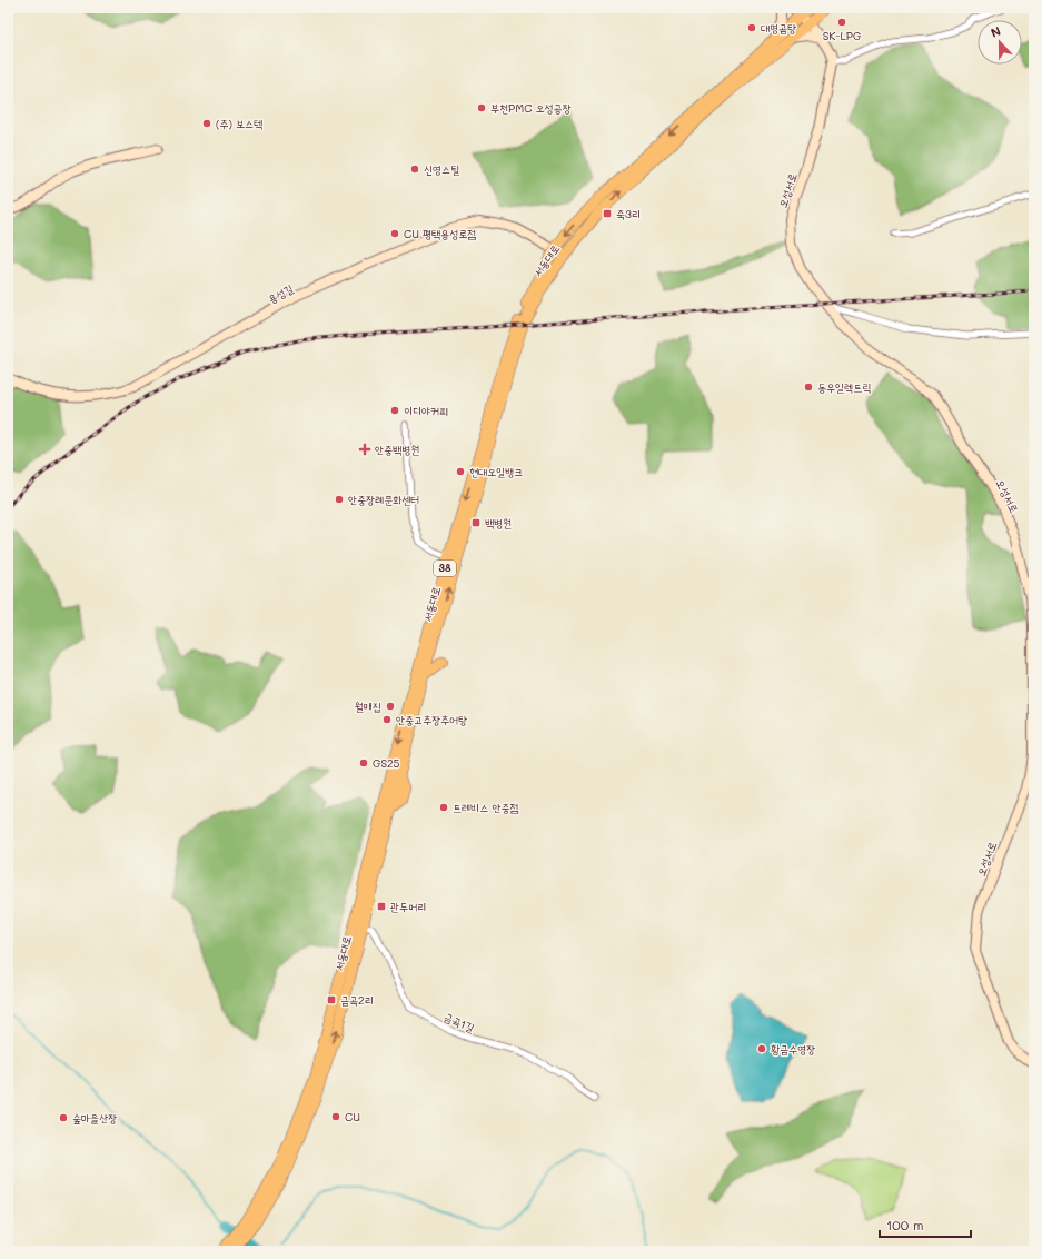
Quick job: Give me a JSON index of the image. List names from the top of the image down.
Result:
{
  "streets": {
    "main road": ["서동대로", "38"],
    "street": ["오성서로", "용성길", "금곡1길"]
  },
  "crossings": [
    ["서동대로", "용성길"],
    ["서동대로", "금곡1길"]
  ],
  "places": {
    "other": [
      "SK-LPG",
      "대명곰탕",
      "부천PMC 오성공장",
      "(주) 보스텍",
      "신영스틸",
      "CU 평택용성로점",
      "동우일렉트릭",
      "이디야커피",
      "현대오일뱅크",
      "안중장례문화센터",
      "월매집",
      "안중고추장추어탕",
      "GS25",
      "트레비스 안중점",
      "황금수영장",
      "CU",
      "숲마을산장"
    ],
    "transit": [
      "죽3리",
      "백병원",
      "관두머리",
      "금곡2리"
    ],
    "health": ["안중백병원"]
  },
  "scale_bar": "100 m",
  "north": "top"
}
